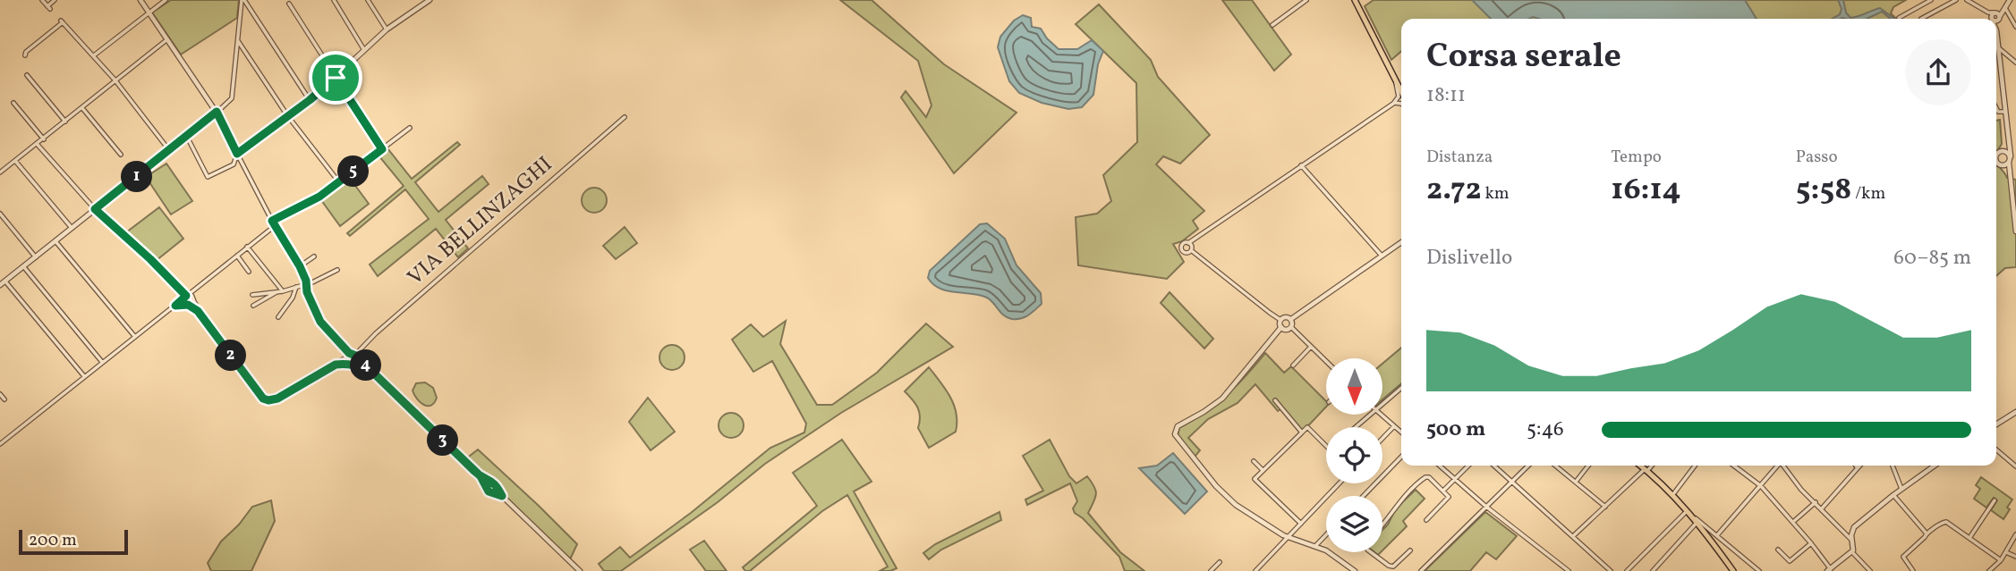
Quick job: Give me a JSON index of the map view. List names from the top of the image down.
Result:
{
  "streets": {
    "street": ["VIA BELLINZAGHI"]
  },
  "scale_bar": "200 m",
  "north": "bottom",
  "page": {
    "heading": ["Corsa serale", "18:11"],
    "stats": [
      ["Distanza", "2.72 km"],
      ["Tempo", "16:14"],
      ["Passo", "5:58 /km"]
    ],
    "pins": [
      "5",
      "1",
      "2",
      "4",
      "3"
    ],
    "chart": ["Dislivello", "60–85 m"],
    "list": [
      {
        "name": "500 m",
        "note": "5:46"
      }
    ],
    "scale": "200 m"
  }
}
